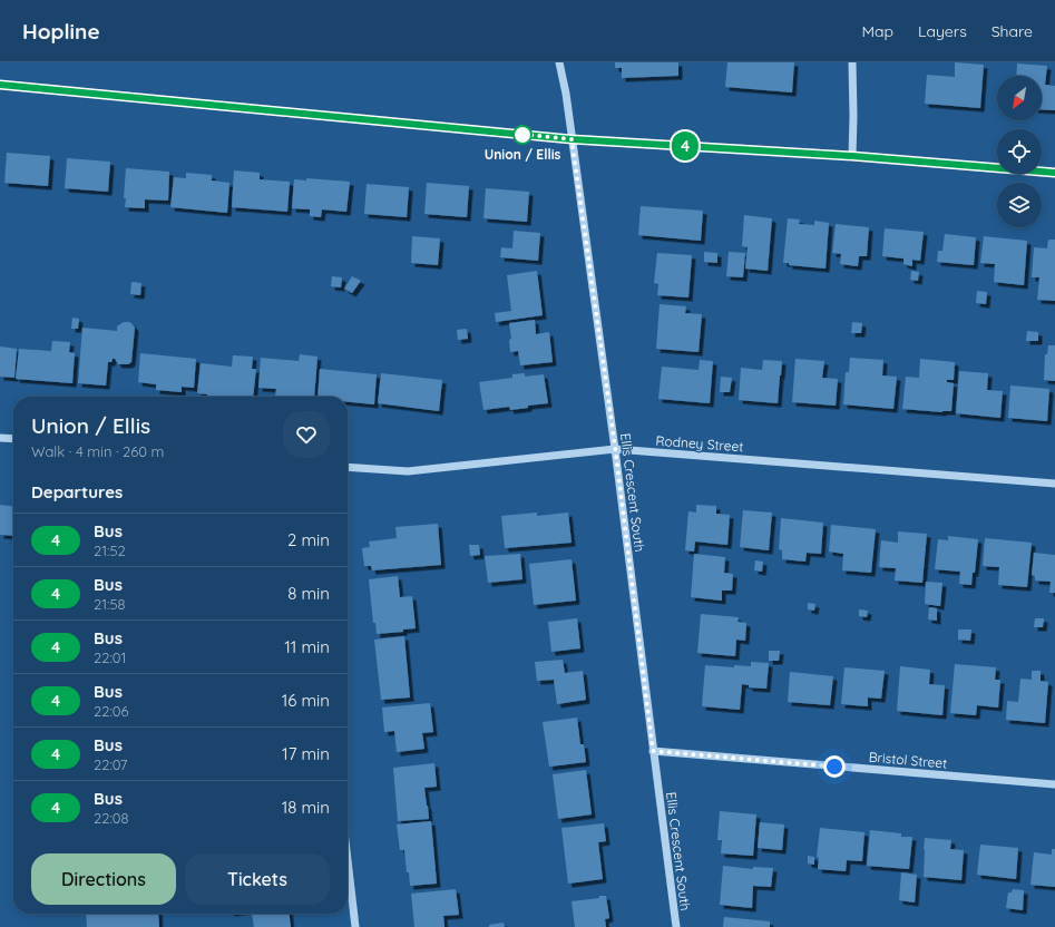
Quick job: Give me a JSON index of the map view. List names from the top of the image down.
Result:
{
  "streets": {
    "street": ["Rodney Street", "Ellis Crescent South", "Bristol Street"]
  },
  "crossings": [
    ["Rodney Street", "Ellis Crescent South"],
    ["Ellis Crescent South", "Bristol Street"]
  ],
  "places": ["Union / Ellis"],
  "lines": ["bus line 4"],
  "north": "bottom left",
  "page": {
    "header": "Hopline",
    "nav": ["Map", "Layers", "Share"],
    "on_map": "4",
    "heading": [
      ["Union / Ellis", "Walk · 4 min · 260 m"],
      "Departures"
    ],
    "list": [
      {
        "mark": "4",
        "name": "Bus",
        "note": "21:52",
        "value": "2 min"
      },
      {
        "mark": "4",
        "name": "Bus",
        "note": "21:58",
        "value": "8 min"
      },
      {
        "mark": "4",
        "name": "Bus",
        "note": "22:01",
        "value": "11 min"
      },
      {
        "mark": "4",
        "name": "Bus",
        "note": "22:06",
        "value": "16 min"
      },
      {
        "mark": "4",
        "name": "Bus",
        "note": "22:07",
        "value": "17 min"
      },
      {
        "mark": "4",
        "name": "Bus",
        "note": "22:08",
        "value": "18 min"
      }
    ],
    "buttons": ["Directions", "Tickets"]
  }
}
